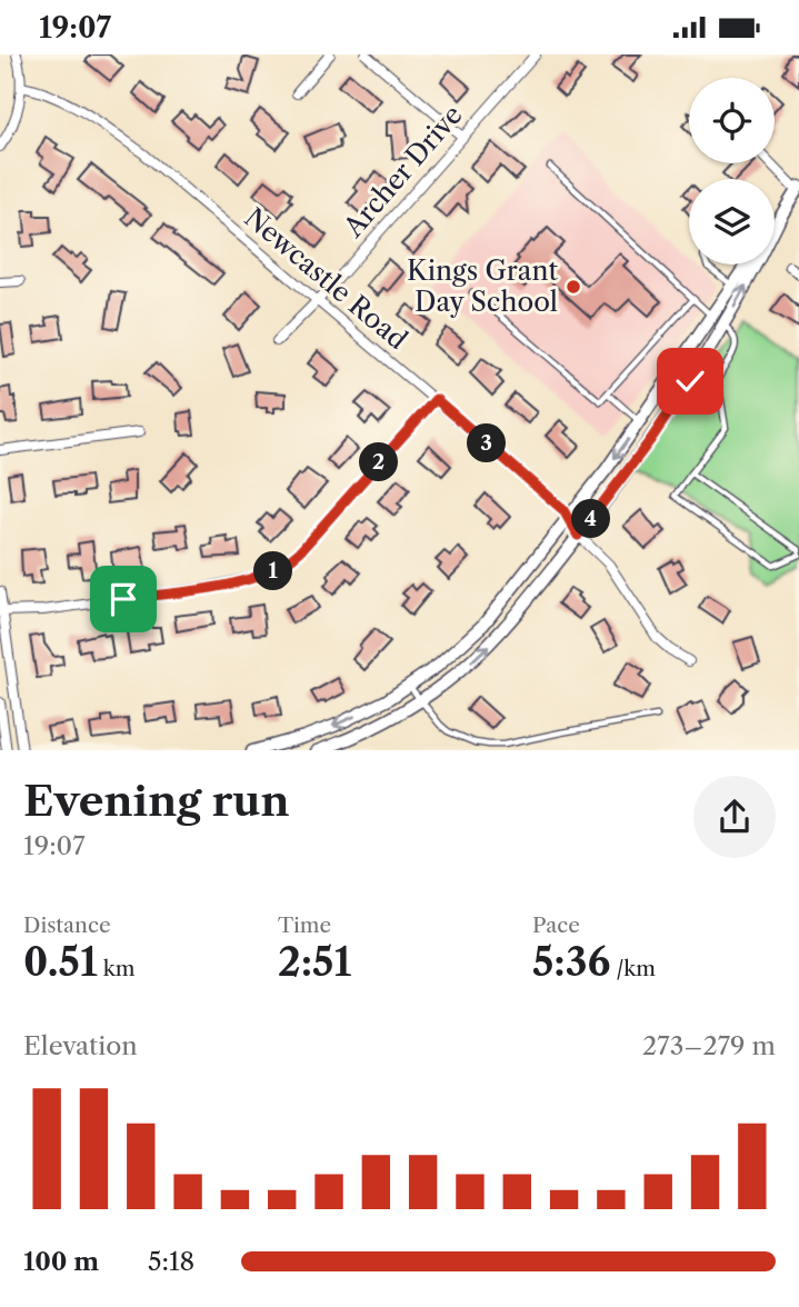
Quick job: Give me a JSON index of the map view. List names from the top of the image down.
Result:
{
  "streets": {
    "street": ["Archer Drive", "Newcastle Road"]
  },
  "crossings": [
    ["Archer Drive", "Newcastle Road"]
  ],
  "places": ["Kings Grant Day School"],
  "page": {
    "status": "19:07",
    "pins": [
      "3",
      "2",
      "4",
      "1"
    ],
    "heading": ["Evening run", "19:07"],
    "stats": [
      ["Distance", "0.51 km"],
      ["Time", "2:51"],
      ["Pace", "5:36 /km"]
    ],
    "chart": ["Elevation", "273–279 m"],
    "list": [
      {
        "name": "100 m",
        "note": "5:18"
      }
    ]
  }
}
